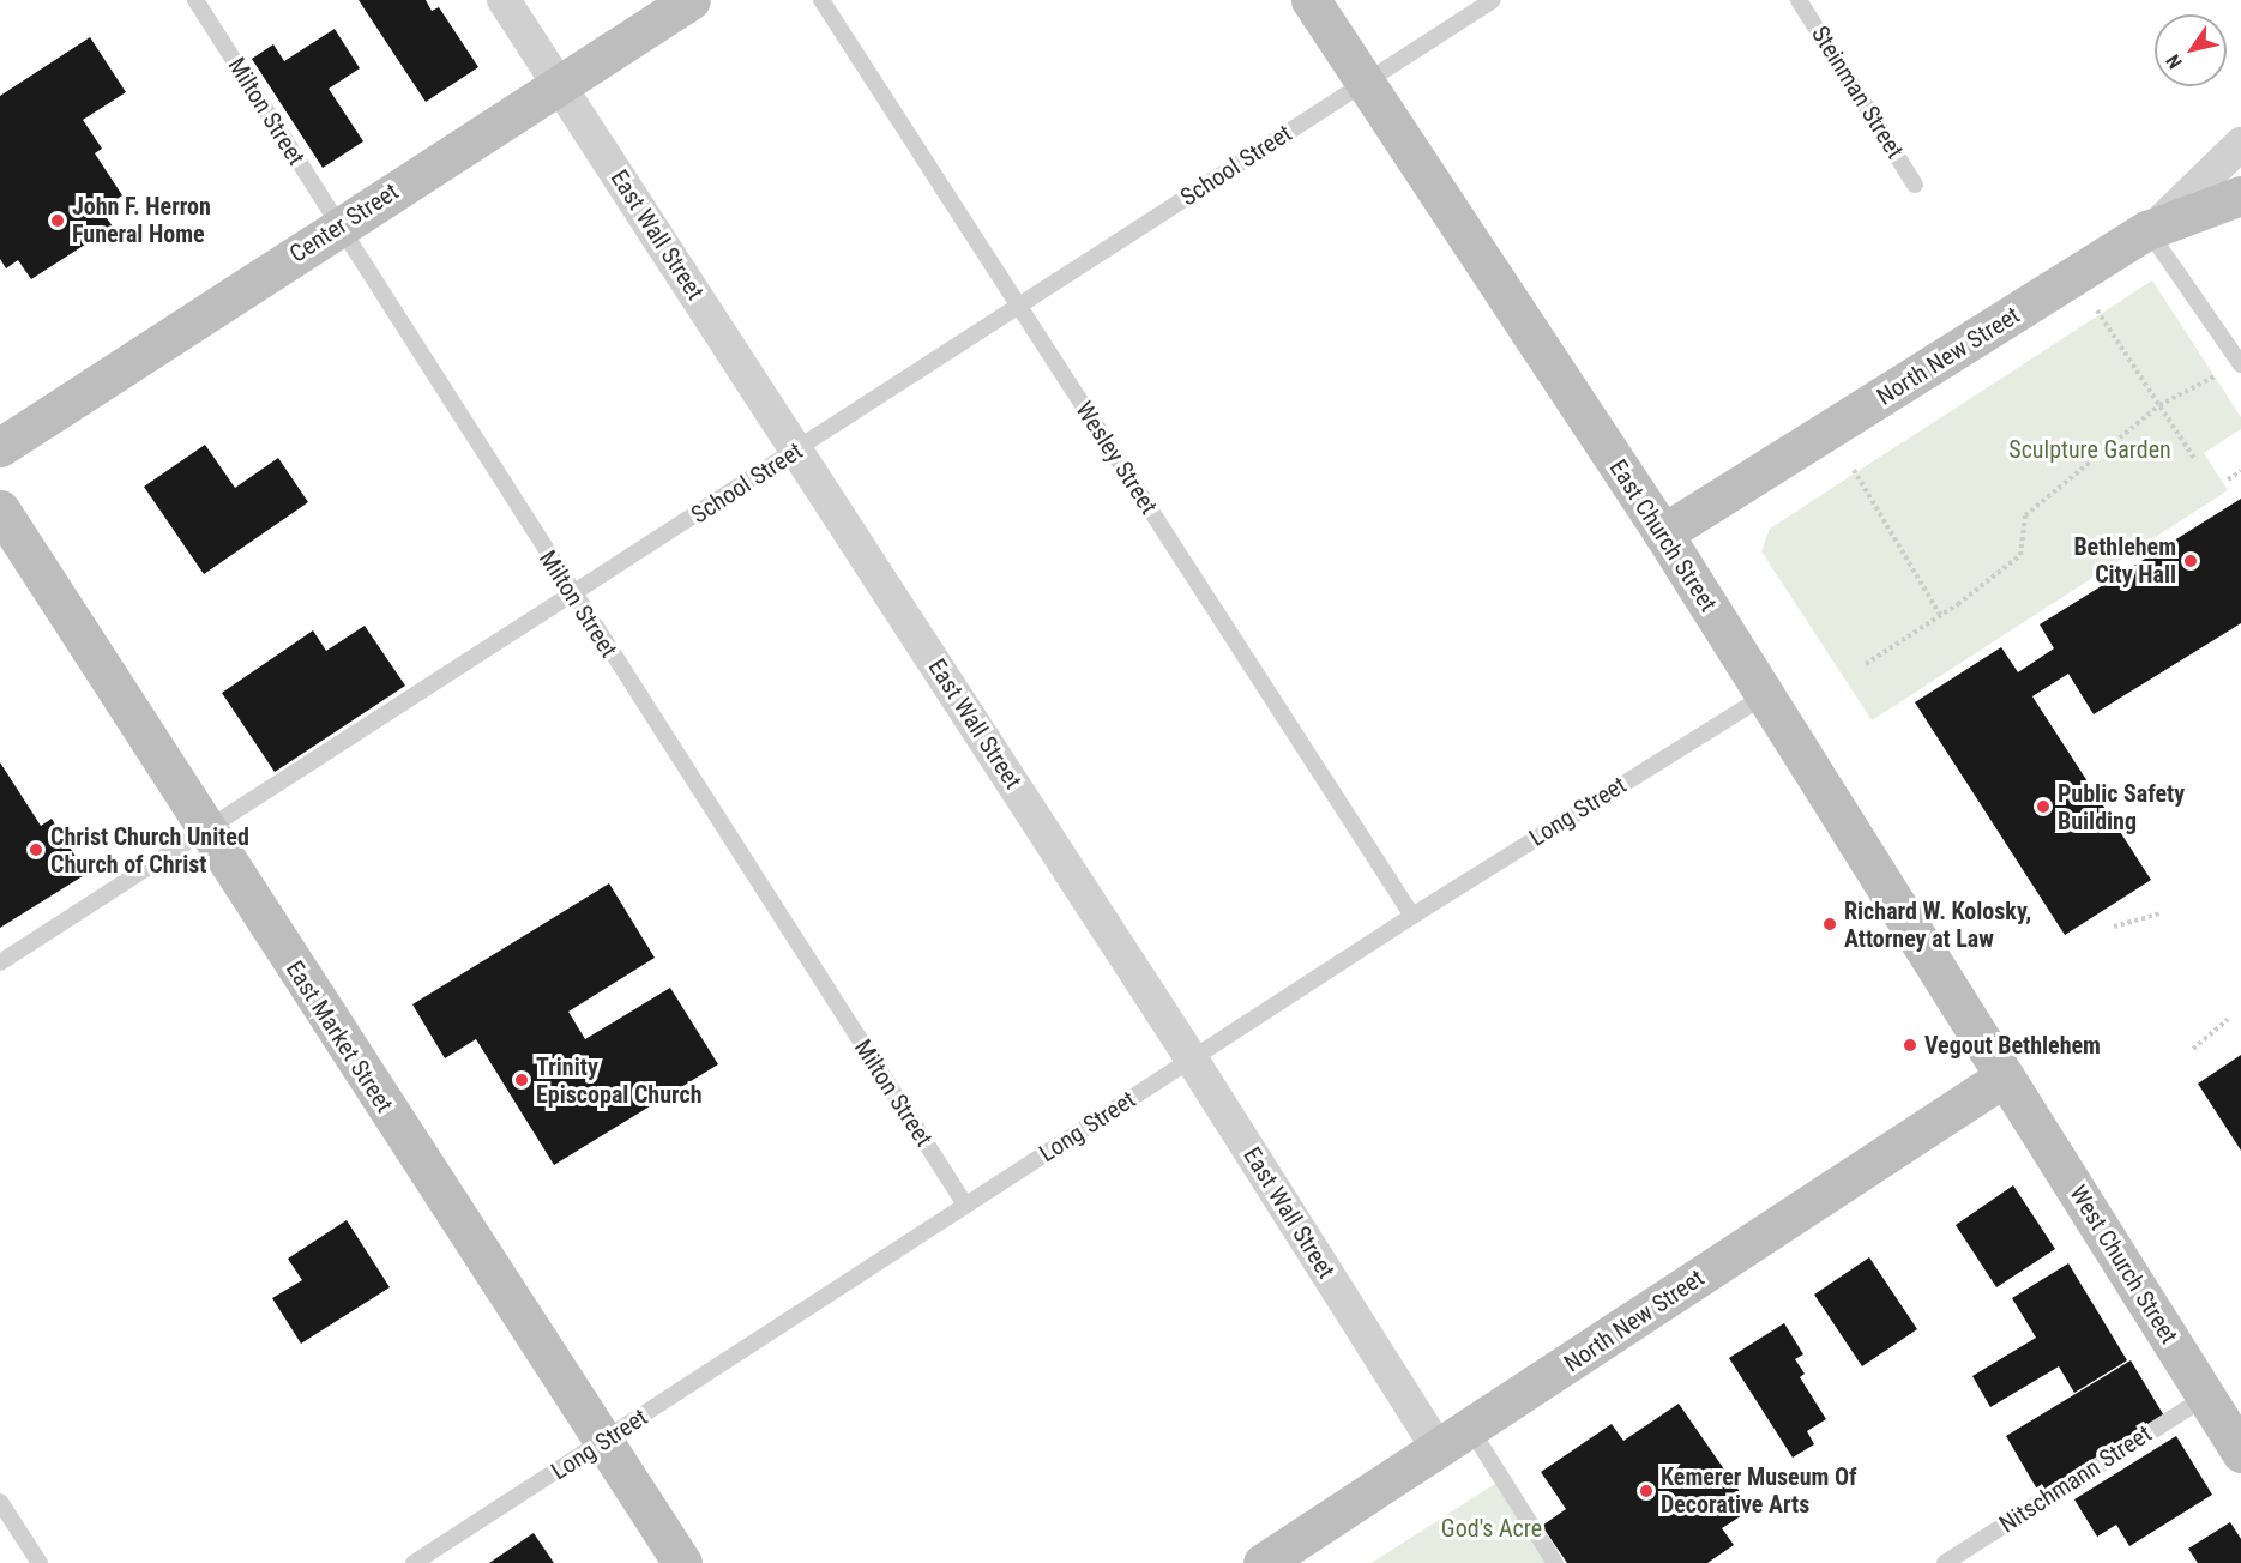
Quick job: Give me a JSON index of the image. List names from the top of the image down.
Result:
{
  "streets": {
    "main road": [
      "Center Street",
      "North New Street",
      "East Church Street",
      "East Market Street",
      "West Church Street"
    ],
    "street": ["East Wall Street"],
    "lane": [
      "Steinman Street",
      "Milton Street",
      "School Street",
      "Wesley Street",
      "Long Street",
      "Nitschmann Street"
    ]
  },
  "crossings": [
    ["Milton Street", "School Street"],
    ["Milton Street", "Center Street"],
    ["Milton Street", "Long Street"],
    ["School Street", "East Wall Street"],
    ["School Street", "Wesley Street"],
    ["School Street", "East Church Street"],
    ["School Street", "East Market Street"],
    ["Center Street", "East Wall Street"],
    ["East Wall Street", "North New Street"],
    ["East Wall Street", "Long Street"],
    ["North New Street", "East Church Street"],
    ["North New Street", "West Church Street"],
    ["Wesley Street", "Long Street"],
    ["East Church Street", "Long Street"],
    ["East Church Street", "West Church Street"],
    ["Long Street", "East Market Street"],
    ["West Church Street", "Nitschmann Street"]
  ],
  "parks": ["Sculpture Garden", "God's Acre"],
  "places": [
    "John F. Herron Funeral Home",
    "Bethlehem City Hall",
    "Public Safety Building",
    "Christ Church United Church of Christ",
    "Richard W. Kolosky, Attorney at Law",
    "Vegout Bethlehem",
    "Trinity Episcopal Church",
    "Kemerer Museum Of Decorative Arts"
  ],
  "north": "bottom left"
}
